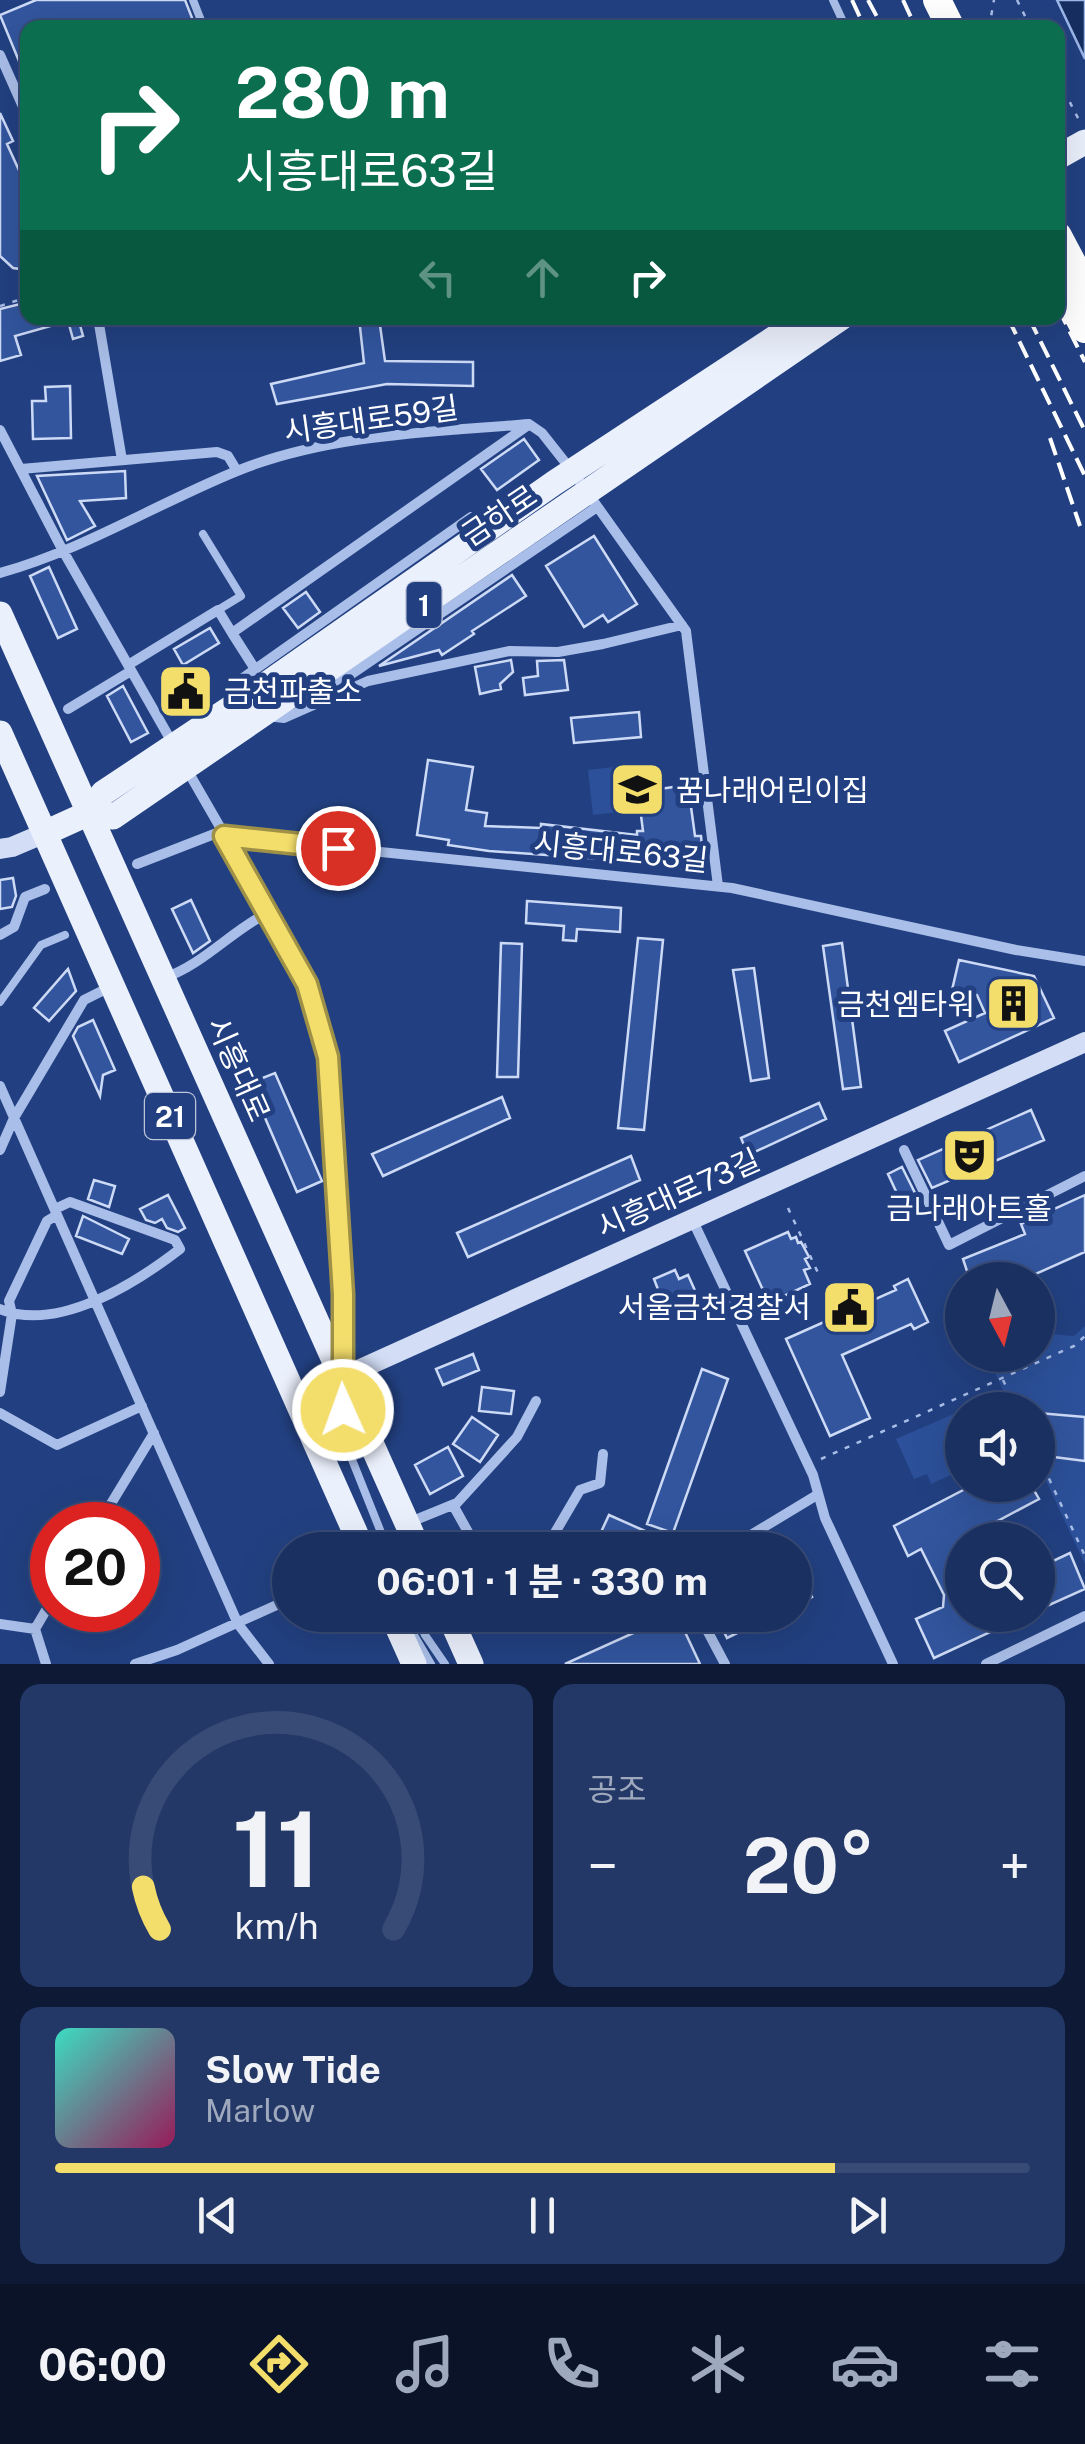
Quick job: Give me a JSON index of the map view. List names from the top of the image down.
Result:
{
  "streets": {
    "main road": [
      "금하로",
      "1",
      "시흥대로",
      "21"
    ],
    "street": ["시흥대로59길", "시흥대로63길", "시흥대로73길"]
  },
  "crossings": [
    ["금하로", "시흥대로"],
    ["금하로", "21"],
    ["시흥대로", "시흥대로73길"],
    ["21", "시흥대로73길"]
  ],
  "places": {
    "public building": ["금천파출소", "서울금천경찰서"],
    "school or university": ["꿈나래어린이집"],
    "building": ["금천엠타워"],
    "theatre": ["금나래아트홀"]
  },
  "north": "bottom",
  "page": {
    "turn": ["280 m", "시흥대로63길"],
    "limit": "20",
    "trip": "06:01 · 1 분 · 330 m",
    "tile": "공조",
    "heat": ["−", "20°", "+"],
    "song": ["Slow Tide", "Marlow"],
    "tabs": "06:00",
    "gauge": ["11", "km/h"]
  }
}
